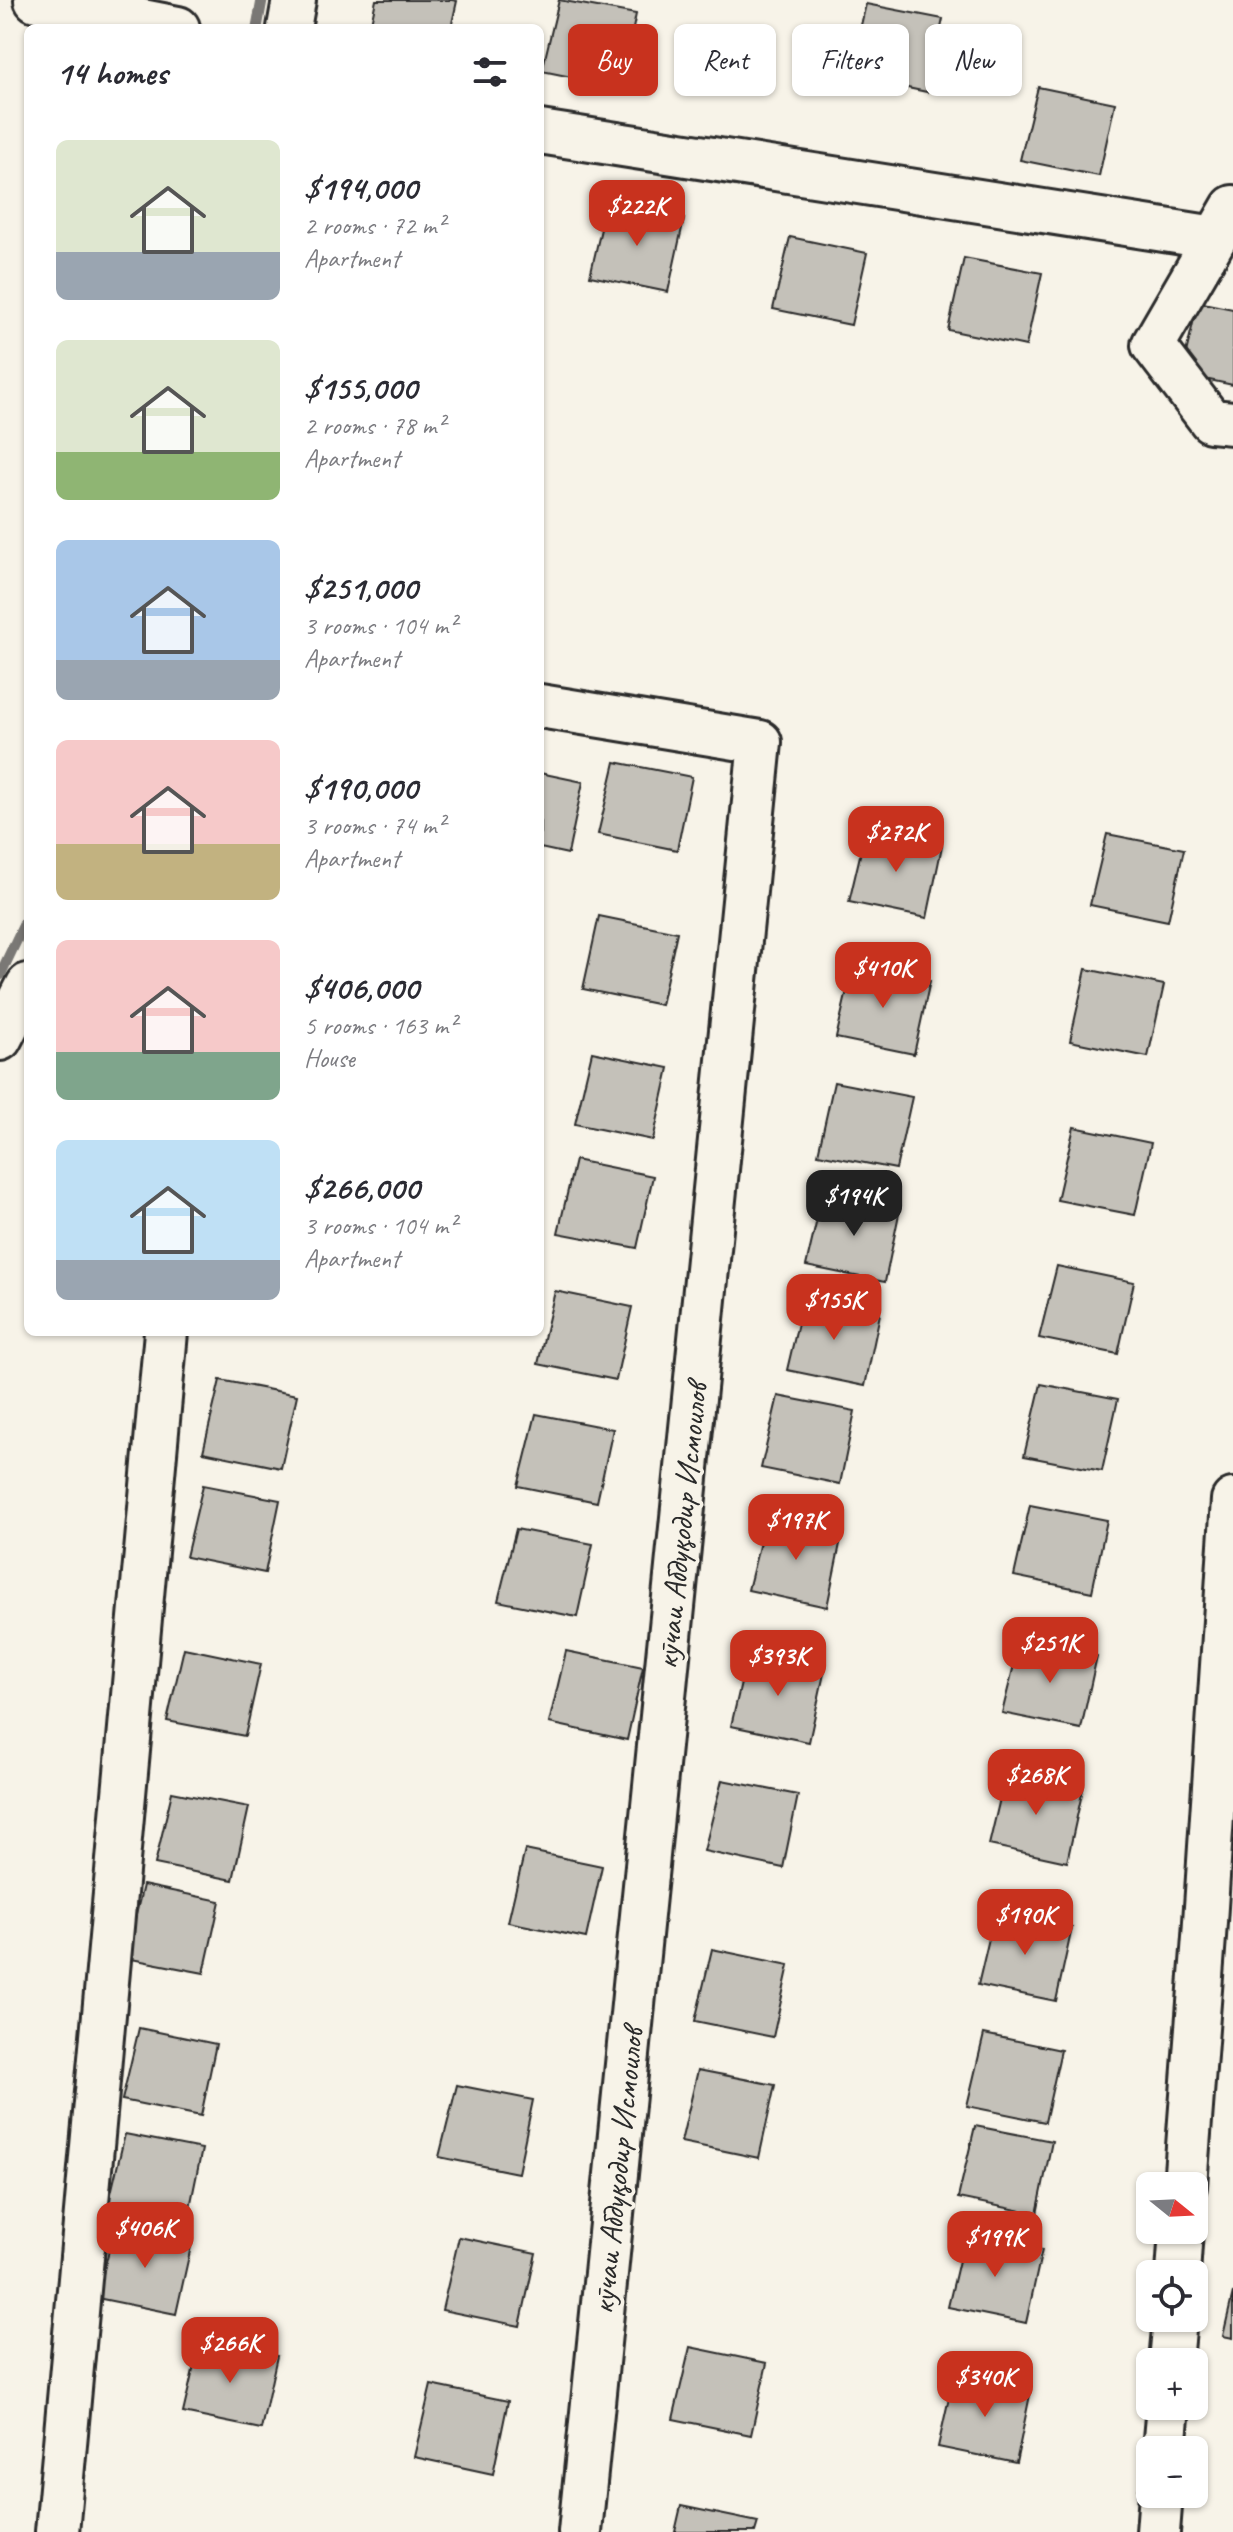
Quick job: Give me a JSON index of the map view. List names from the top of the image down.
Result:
{
  "streets": {
    "street": ["кӯчаи Абдуқодир Исмоилов"]
  },
  "north": "right",
  "page": {
    "chip": [
      "Buy",
      "Rent",
      "Filters",
      "New"
    ],
    "heading": "14 homes",
    "list": [
      {
        "name": "$194,000",
        "note": "2 rooms · 72 m² · Apartment"
      },
      {
        "name": "$155,000",
        "note": "2 rooms · 78 m² · Apartment"
      },
      {
        "name": "$251,000",
        "note": "3 rooms · 104 m² · Apartment"
      },
      {
        "name": "$190,000",
        "note": "3 rooms · 74 m² · Apartment"
      },
      {
        "name": "$406,000",
        "note": "5 rooms · 163 m² · House"
      },
      {
        "name": "$266,000",
        "note": "3 rooms · 104 m² · Apartment"
      }
    ],
    "price": [
      "$222K",
      "$272K",
      "$410K",
      "$194K",
      "$155K",
      "$197K",
      "$251K",
      "$393K",
      "$268K",
      "$190K",
      "$406K",
      "$199K",
      "$266K",
      "$340K"
    ],
    "map_buttons": ["+", "−"]
  }
}
